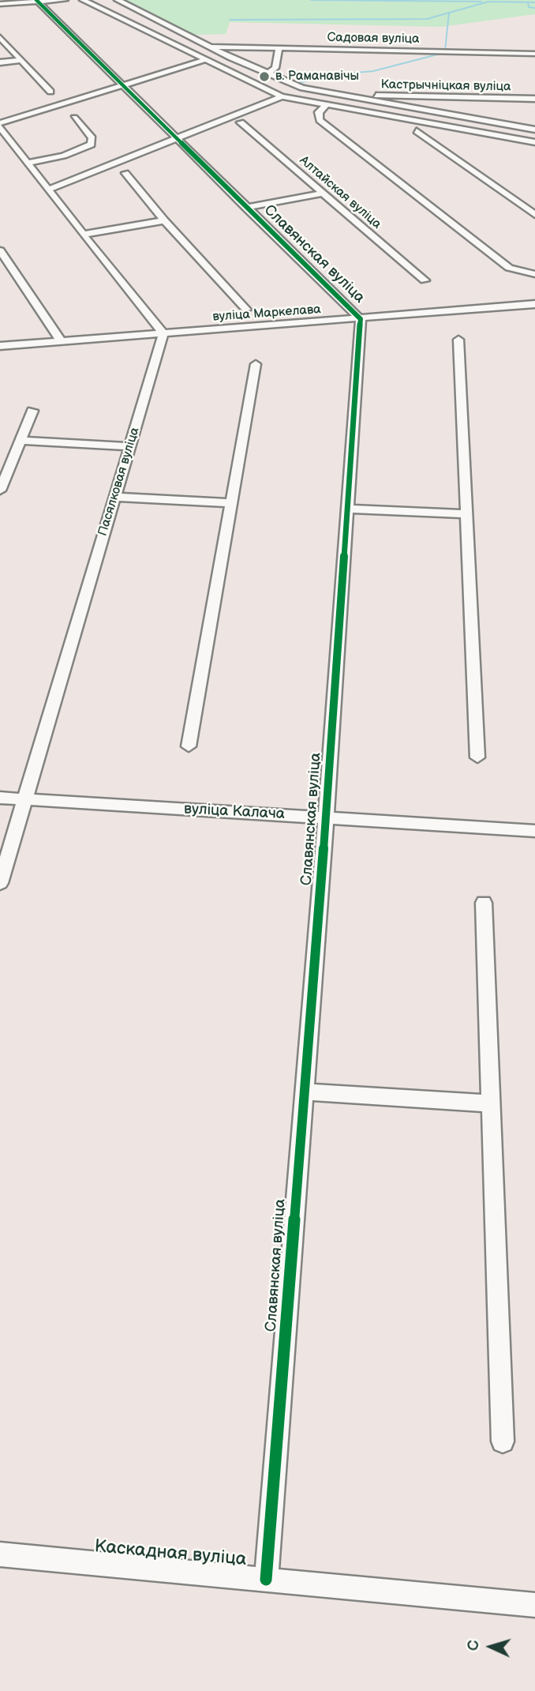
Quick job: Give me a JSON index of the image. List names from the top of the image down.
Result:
{
  "streets": {
    "street": [
      "Садовая вуліца",
      "Кастрычніцкая вуліца",
      "Алтайская вуліца",
      "Славянская вуліца",
      "вуліца Маркелава",
      "Пасялковая вуліца",
      "вуліца Калача",
      "Каскадная вуліца"
    ]
  },
  "crossings": [
    ["Славянская вуліца", "вуліца Маркелава"],
    ["Славянская вуліца", "вуліца Калача"],
    ["Славянская вуліца", "Каскадная вуліца"],
    ["вуліца Маркелава", "Пасялковая вуліца"],
    ["Пасялковая вуліца", "вуліца Калача"]
  ],
  "places": ["в. Раманавічы"],
  "north": "left"
}
